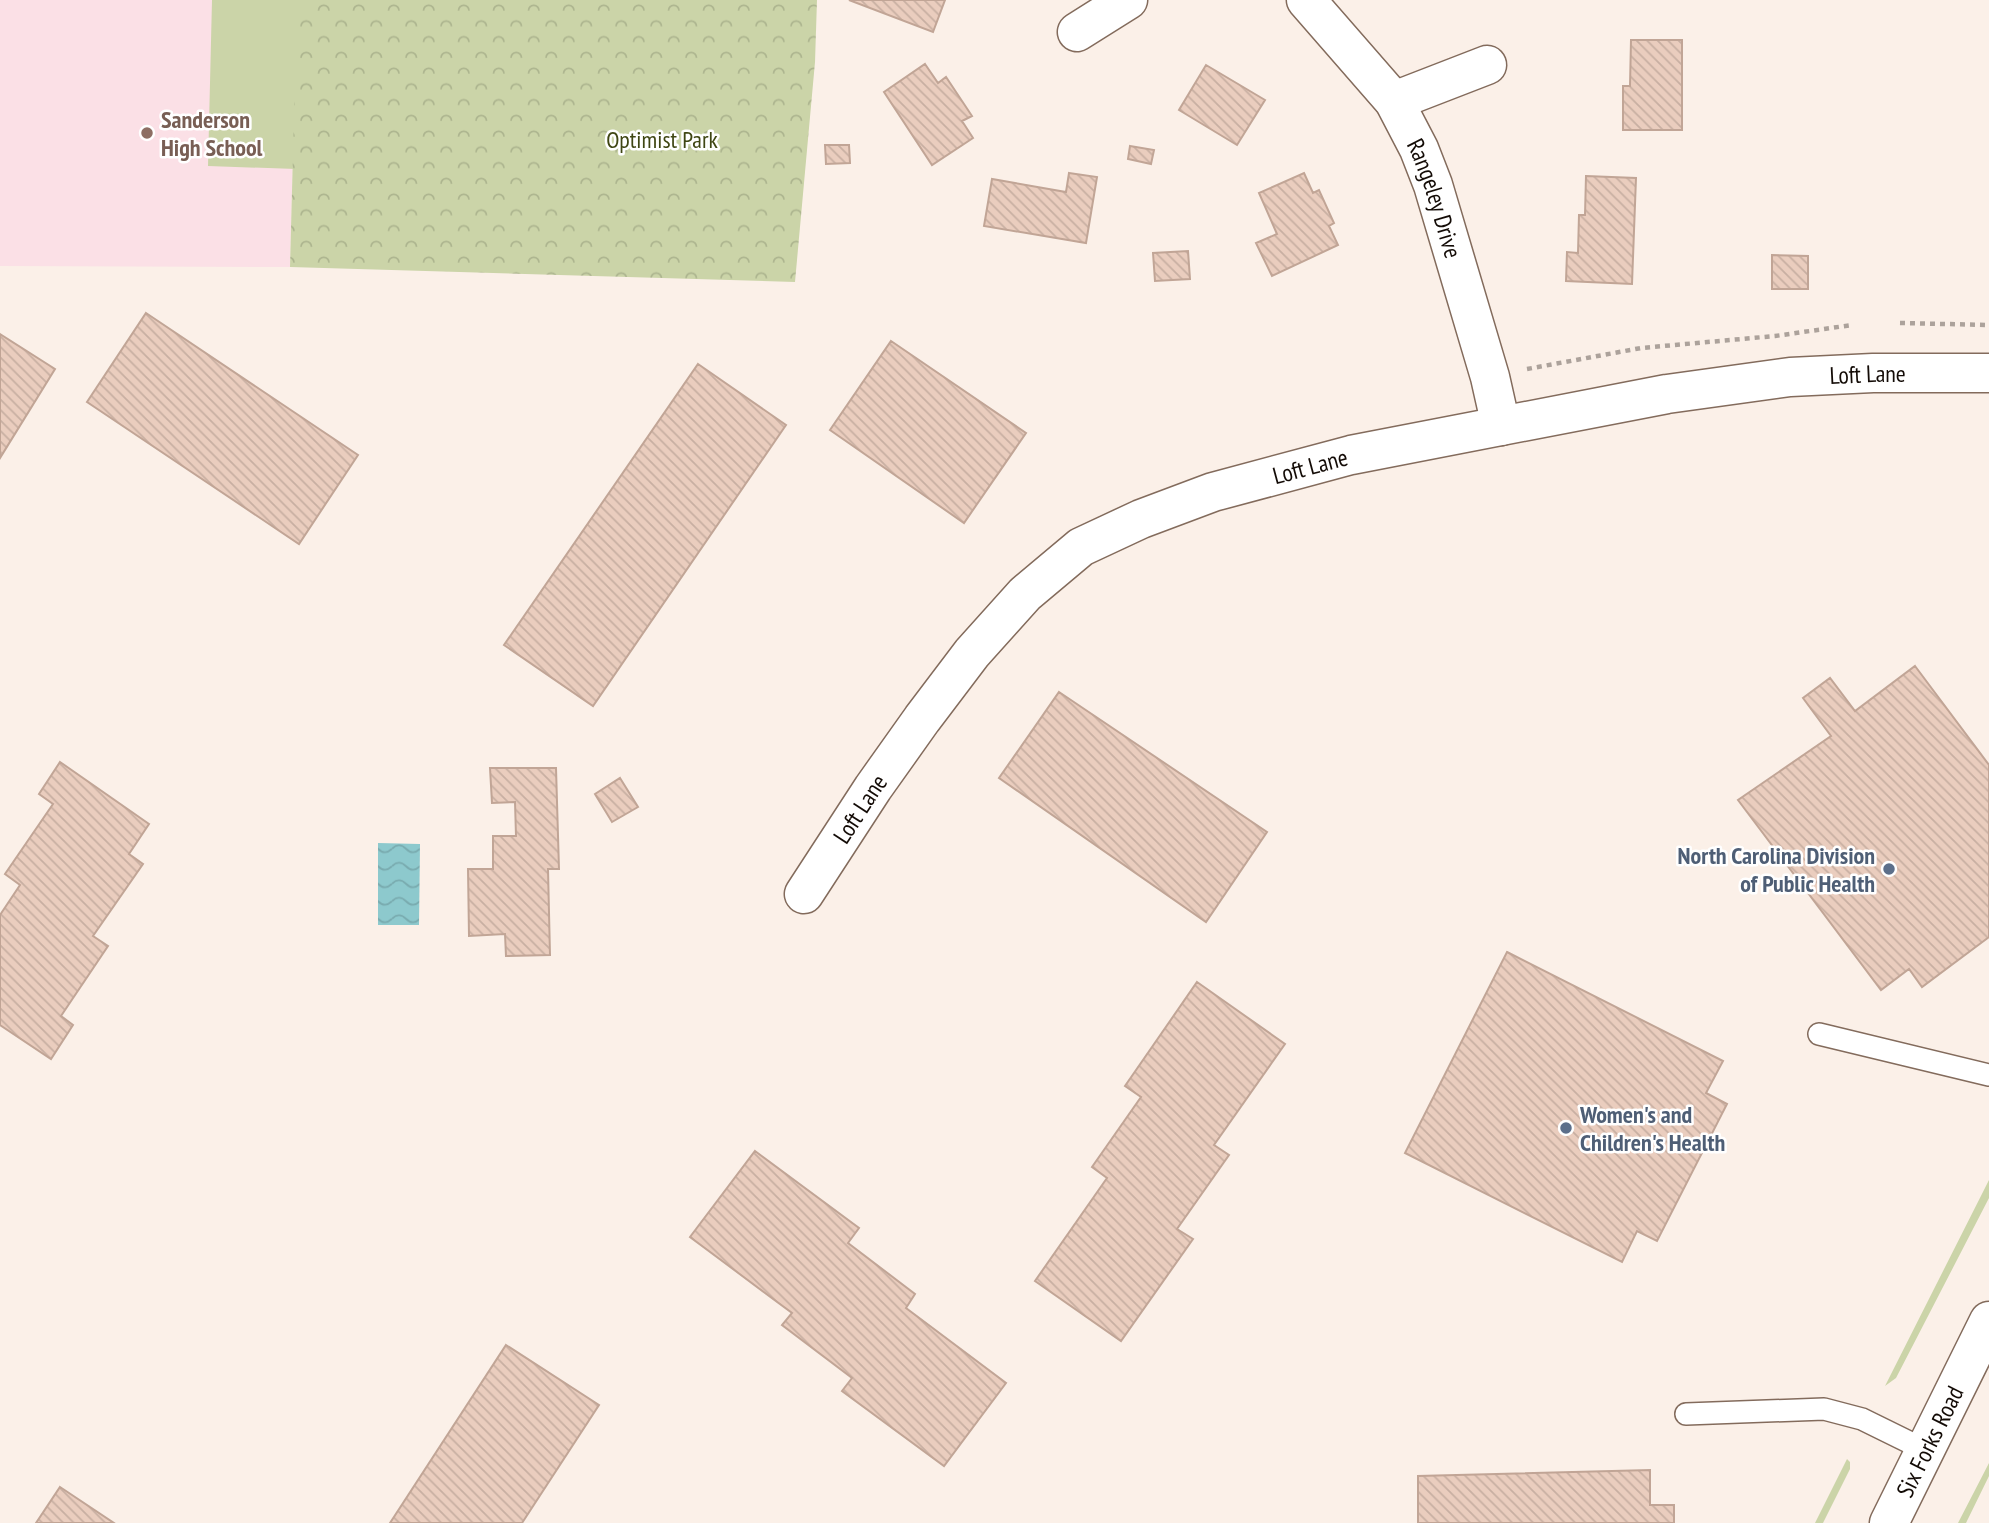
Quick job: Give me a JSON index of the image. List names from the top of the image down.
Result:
{
  "streets": {
    "street": ["Rangeley Drive", "Loft Lane", "Six Forks Road"]
  },
  "crossings": [
    ["Rangeley Drive", "Loft Lane"]
  ],
  "parks": ["Optimist Park"],
  "places": ["Sanderson High School", "North Carolina Division of Public Health", "Women's and Children's Health"]
}
